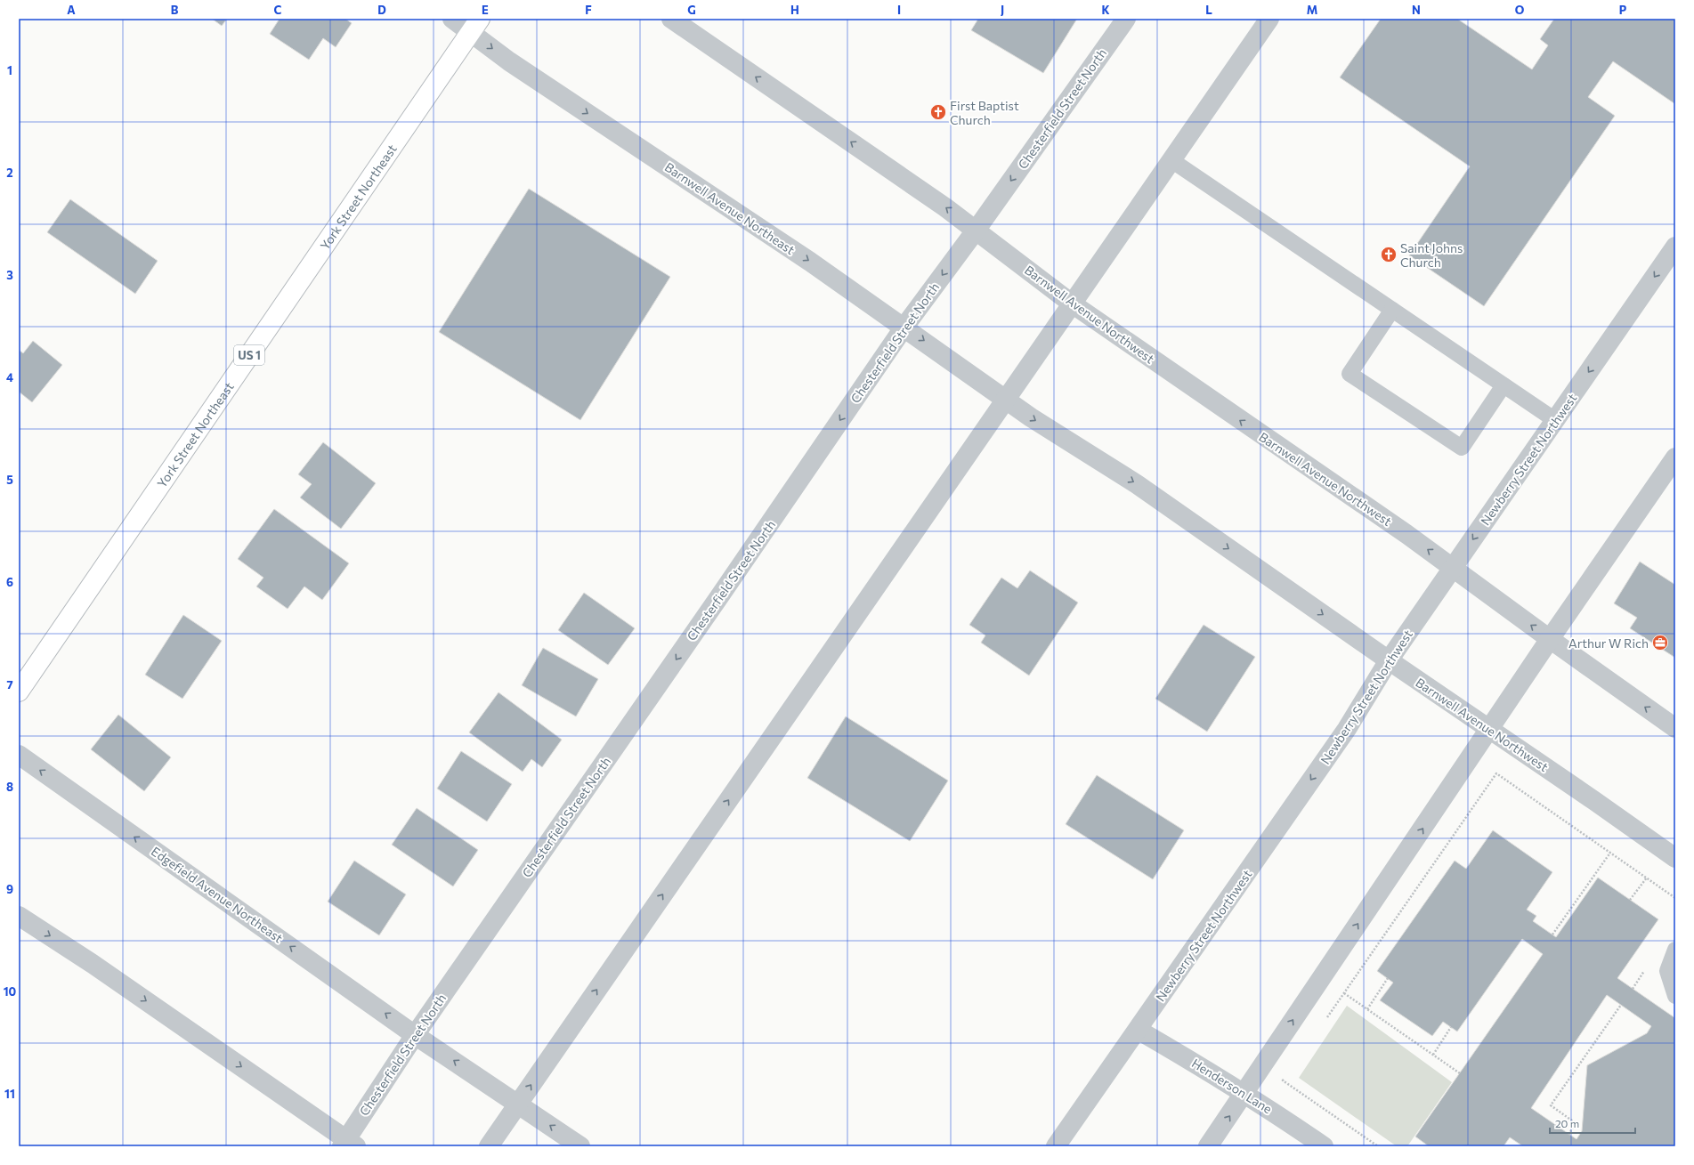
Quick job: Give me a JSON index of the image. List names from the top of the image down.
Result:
{
  "streets": {
    "main road": ["York Street Northeast", "US 1"],
    "street": [
      "Chesterfield Street North",
      "Barnwell Avenue Northeast",
      "Barnwell Avenue Northwest",
      "Newberry Street Northwest",
      "Edgefield Avenue Northeast",
      "Henderson Lane"
    ]
  },
  "crossings": [
    ["Chesterfield Street North", "Barnwell Avenue Northeast"],
    ["Chesterfield Street North", "Barnwell Avenue Northwest"],
    ["Chesterfield Street North", "Edgefield Avenue Northeast"],
    ["York Street Northeast", "Barnwell Avenue Northeast"],
    ["Barnwell Avenue Northeast", "Barnwell Avenue Northwest"],
    ["Barnwell Avenue Northwest", "Newberry Street Northwest"],
    ["Newberry Street Northwest", "Henderson Lane"]
  ],
  "places": {
    "church": ["First Baptist Church", "Saint Johns Church"],
    "office": ["Arthur W Rich"]
  },
  "scale_bar": "20 m",
  "grid": {
    "columns": [
      "A",
      "B",
      "C",
      "D",
      "E",
      "F",
      "G",
      "H",
      "I",
      "J",
      "K",
      "L",
      "M",
      "N",
      "O",
      "P"
    ],
    "rows": [
      "1",
      "2",
      "3",
      "4",
      "5",
      "6",
      "7",
      "8",
      "9",
      "10",
      "11"
    ]
  }
}
